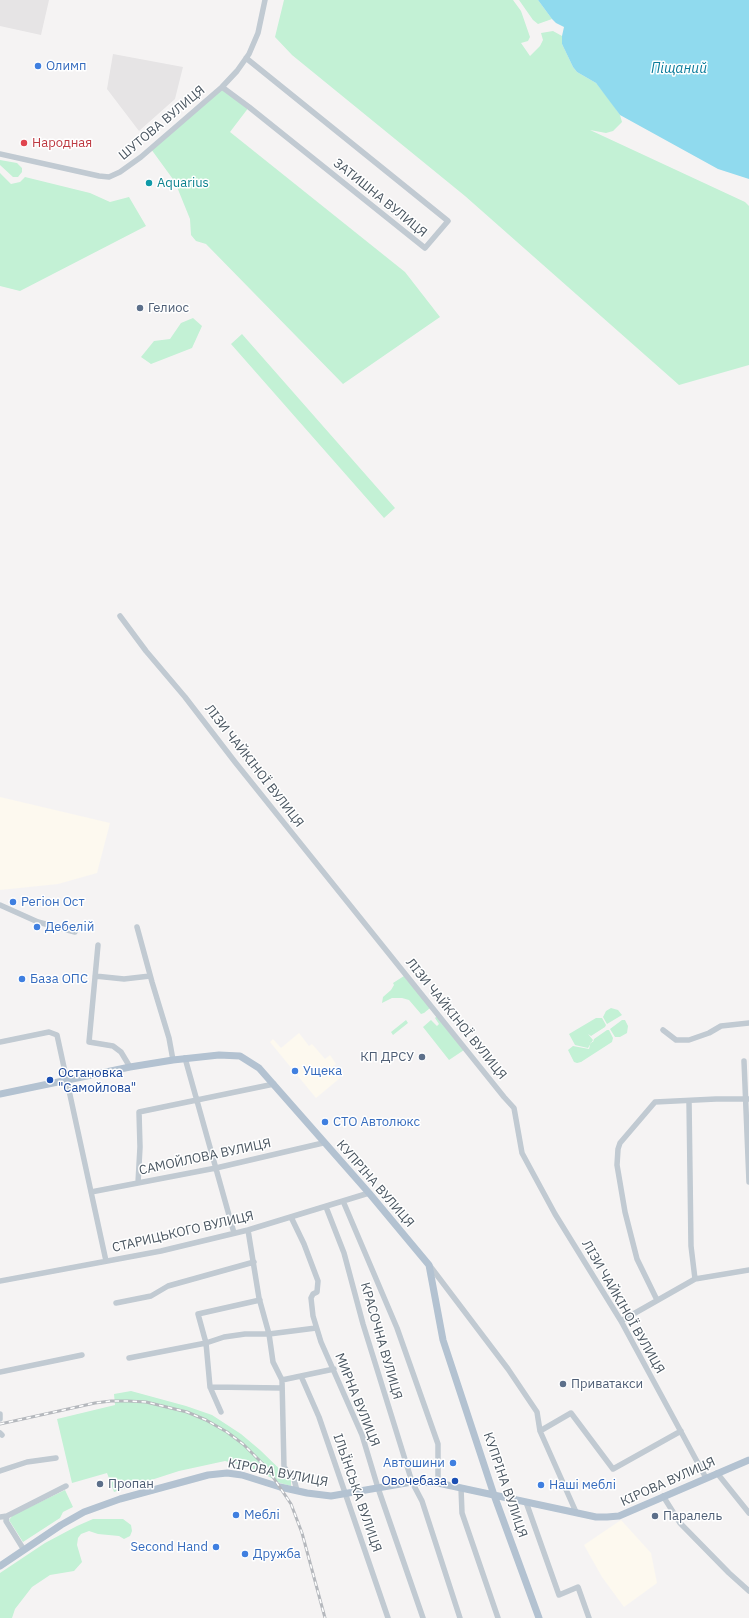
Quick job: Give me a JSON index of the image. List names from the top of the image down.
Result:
{
  "streets": {
    "main road": ["КУПРІНА ВУЛИЦЯ", "КІРОВА ВУЛИЦЯ"],
    "street": [
      "ШУТОВА ВУЛИЦЯ",
      "ЗАТИШНА ВУЛИЦЯ",
      "ЛІЗИ ЧАЙКІНОЇ ВУЛИЦЯ",
      "САМОЙЛОВА ВУЛИЦЯ",
      "СТАРИЦЬКОГО ВУЛИЦЯ",
      "КРАСОЧНА ВУЛИЦЯ",
      "МИРНА ВУЛИЦЯ",
      "ІЛЬЇНСЬКА ВУЛИЦЯ"
    ]
  },
  "crossings": [
    ["ШУТОВА ВУЛИЦЯ", "ЗАТИШНА ВУЛИЦЯ"],
    ["ЛІЗИ ЧАЙКІНОЇ ВУЛИЦЯ", "КІРОВА ВУЛИЦЯ"],
    ["САМОЙЛОВА ВУЛИЦЯ", "КУПРІНА ВУЛИЦЯ"],
    ["КУПРІНА ВУЛИЦЯ", "СТАРИЦЬКОГО ВУЛИЦЯ"],
    ["КУПРІНА ВУЛИЦЯ", "КІРОВА ВУЛИЦЯ"],
    ["СТАРИЦЬКОГО ВУЛИЦЯ", "КРАСОЧНА ВУЛИЦЯ"],
    ["СТАРИЦЬКОГО ВУЛИЦЯ", "МИРНА ВУЛИЦЯ"],
    ["КРАСОЧНА ВУЛИЦЯ", "КІРОВА ВУЛИЦЯ"],
    ["МИРНА ВУЛИЦЯ", "КІРОВА ВУЛИЦЯ"],
    ["КІРОВА ВУЛИЦЯ", "ІЛЬЇНСЬКА ВУЛИЦЯ"]
  ],
  "water": ["Піщаний"],
  "places": [
    "Олимп",
    "Народная",
    "Aquarius",
    "Гелиос",
    "Регіон Ост",
    "Дебелій",
    "База ОПС",
    "КП ДРСУ",
    "Ущека",
    "Остановка \"Самойлова\"",
    "СТО Автолюкс",
    "Приватакси",
    "Автошини",
    "Овочебаза",
    "Пропан",
    "Наші меблі",
    "Меблі",
    "Паралель",
    "Second Hand",
    "Дружба"
  ]
}
